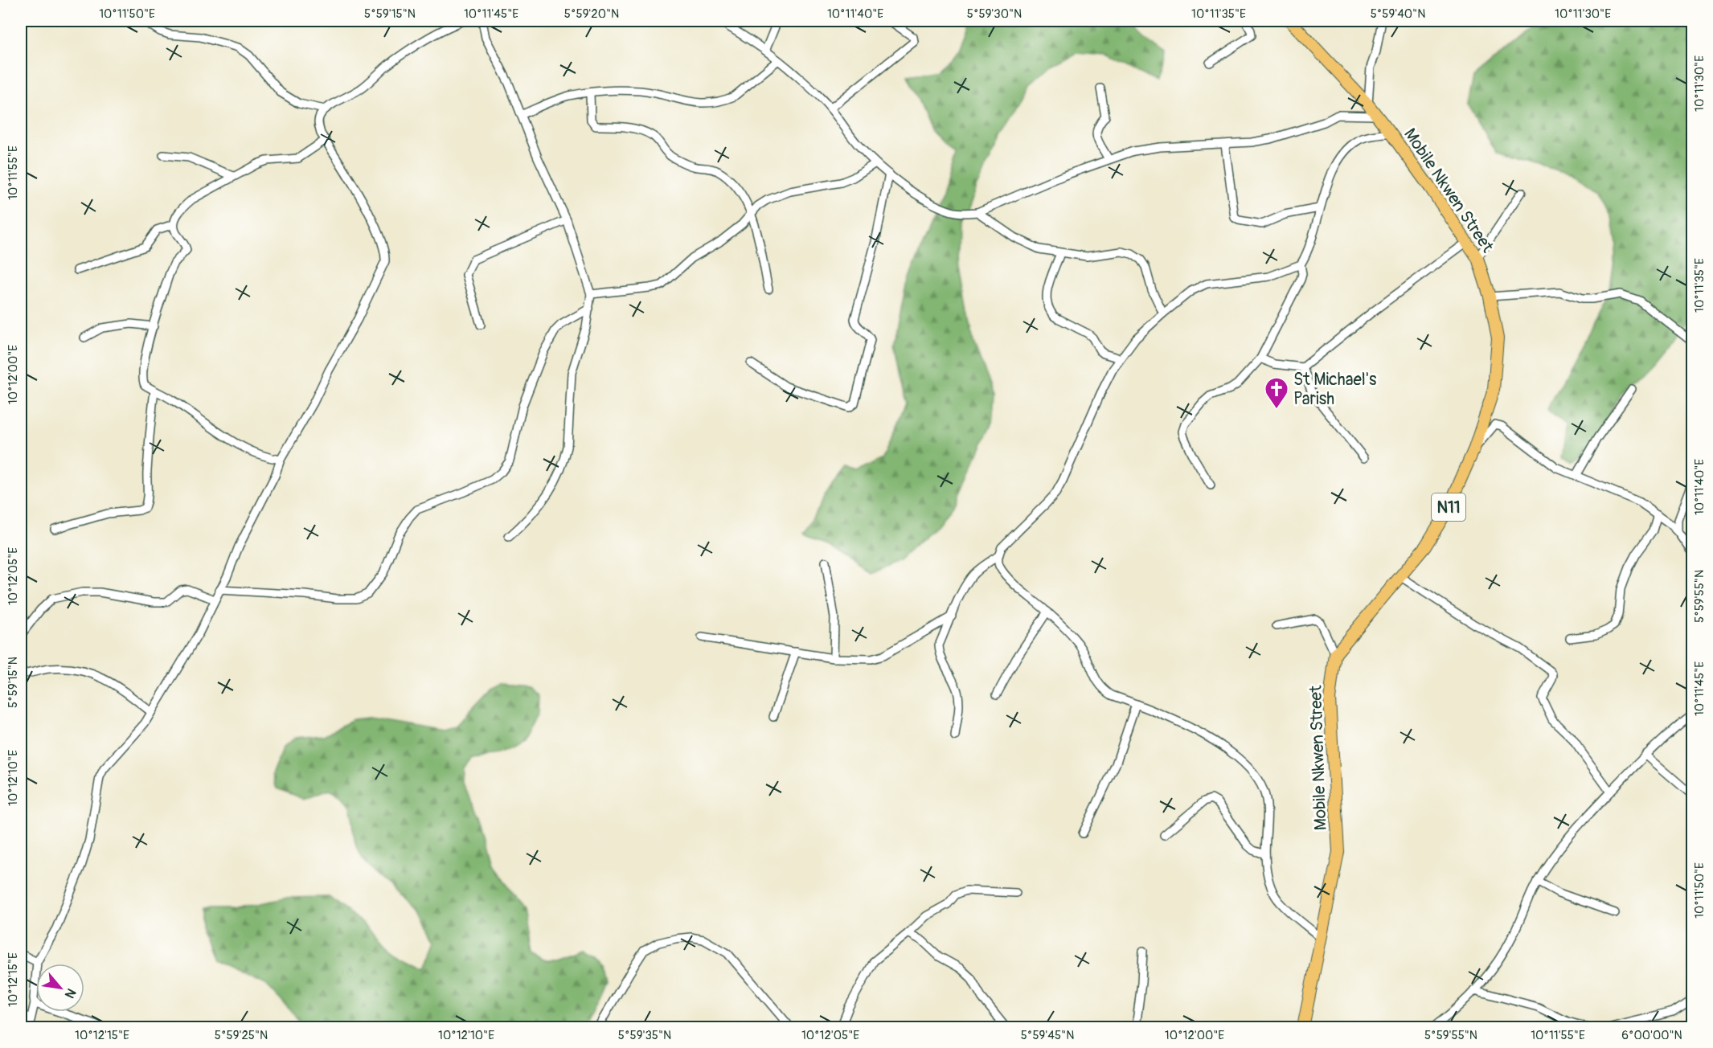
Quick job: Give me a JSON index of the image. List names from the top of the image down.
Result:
{
  "streets": {
    "highway": ["Mobile Nkwen Street", "N11"]
  },
  "places": {
    "church": ["St Michael's Parish"]
  },
  "north": "bottom right",
  "coordinates": [
    "10°11'50\"E",
    "5°59'15\"N",
    "10°11'45\"E",
    "5°59'20\"N",
    "10°11'40\"E",
    "5°59'30\"N",
    "10°11'35\"E",
    "5°59'40\"N",
    "10°11'30\"E",
    "10°11'55\"E",
    "10°12'00\"E",
    "10°12'05\"E",
    "5°59'55\"N",
    "10°12'10\"E",
    "10°12'15\"E",
    "5°59'25\"N",
    "5°59'35\"N",
    "5°59'45\"N",
    "6°00'00\"N"
  ]
}
